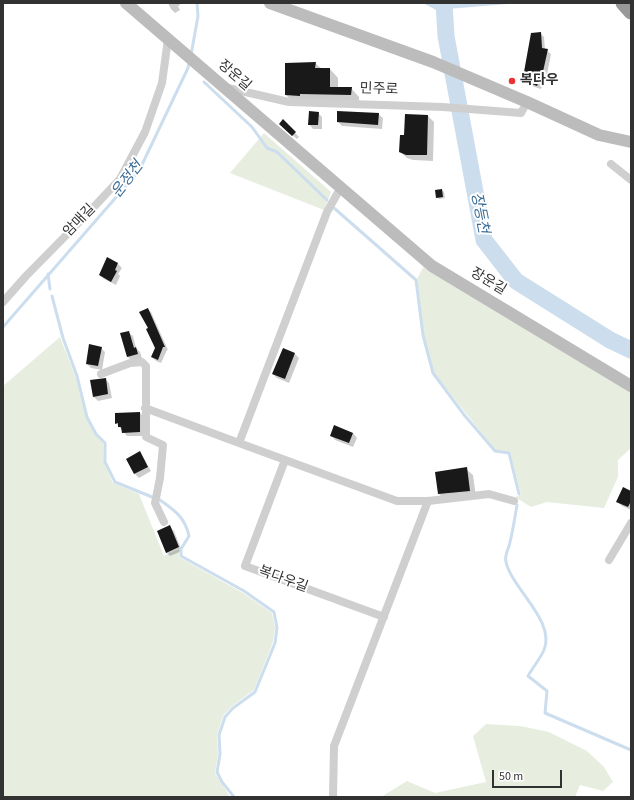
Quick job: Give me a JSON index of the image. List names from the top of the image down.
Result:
{
  "streets": {
    "street": [
      "장운길",
      "민주로",
      "암매길",
      "복다우길"
    ]
  },
  "crossings": [
    ["장운길", "민주로"],
    ["장운길", "암매길"]
  ],
  "water": ["운정천", "장등천"],
  "places": ["복다우"],
  "scale_bar": "50 m"
}
